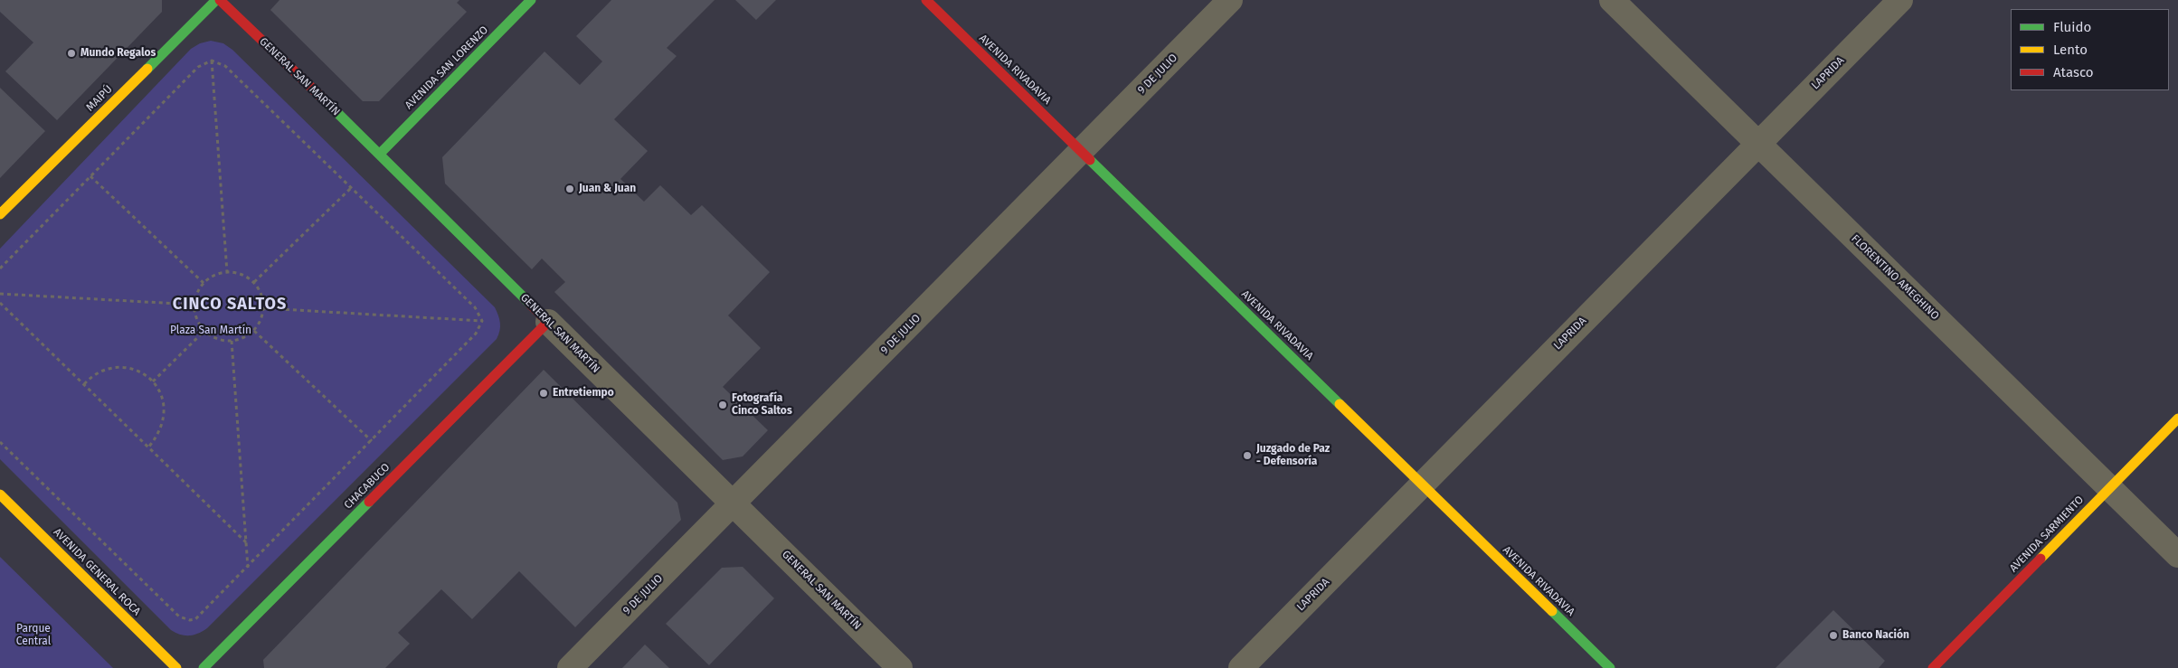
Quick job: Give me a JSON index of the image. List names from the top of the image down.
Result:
{
  "streets": {
    "main road": [
      "AVENIDA SAN LORENZO",
      "AVENIDA RIVADAVIA",
      "GENERAL SAN MARTÍN",
      "MAIPÚ",
      "CHACABUCO",
      "AVENIDA SARMIENTO",
      "AVENIDA GENERAL ROCA"
    ],
    "street": ["LAPRIDA", "9 DE JULIO", "FLORENTINO AMEGHINO"]
  },
  "crossings": [
    ["AVENIDA SAN LORENZO", "GENERAL SAN MARTÍN"],
    ["AVENIDA RIVADAVIA", "LAPRIDA"],
    ["AVENIDA RIVADAVIA", "9 DE JULIO"],
    ["LAPRIDA", "FLORENTINO AMEGHINO"],
    ["9 DE JULIO", "GENERAL SAN MARTÍN"],
    ["GENERAL SAN MARTÍN", "CHACABUCO"],
    ["FLORENTINO AMEGHINO", "AVENIDA SARMIENTO"]
  ],
  "districts": ["CINCO SALTOS"],
  "parks": ["Plaza San Martín", "Parque Central"],
  "places": [
    "Mundo Regalos",
    "Juan & Juan",
    "Entretiempo",
    "Fotografía Cinco Saltos",
    "Juzgado de Paz - Defensoría",
    "Banco Nación"
  ],
  "legend": ["Fluido", "Lento", "Atasco"]
}
